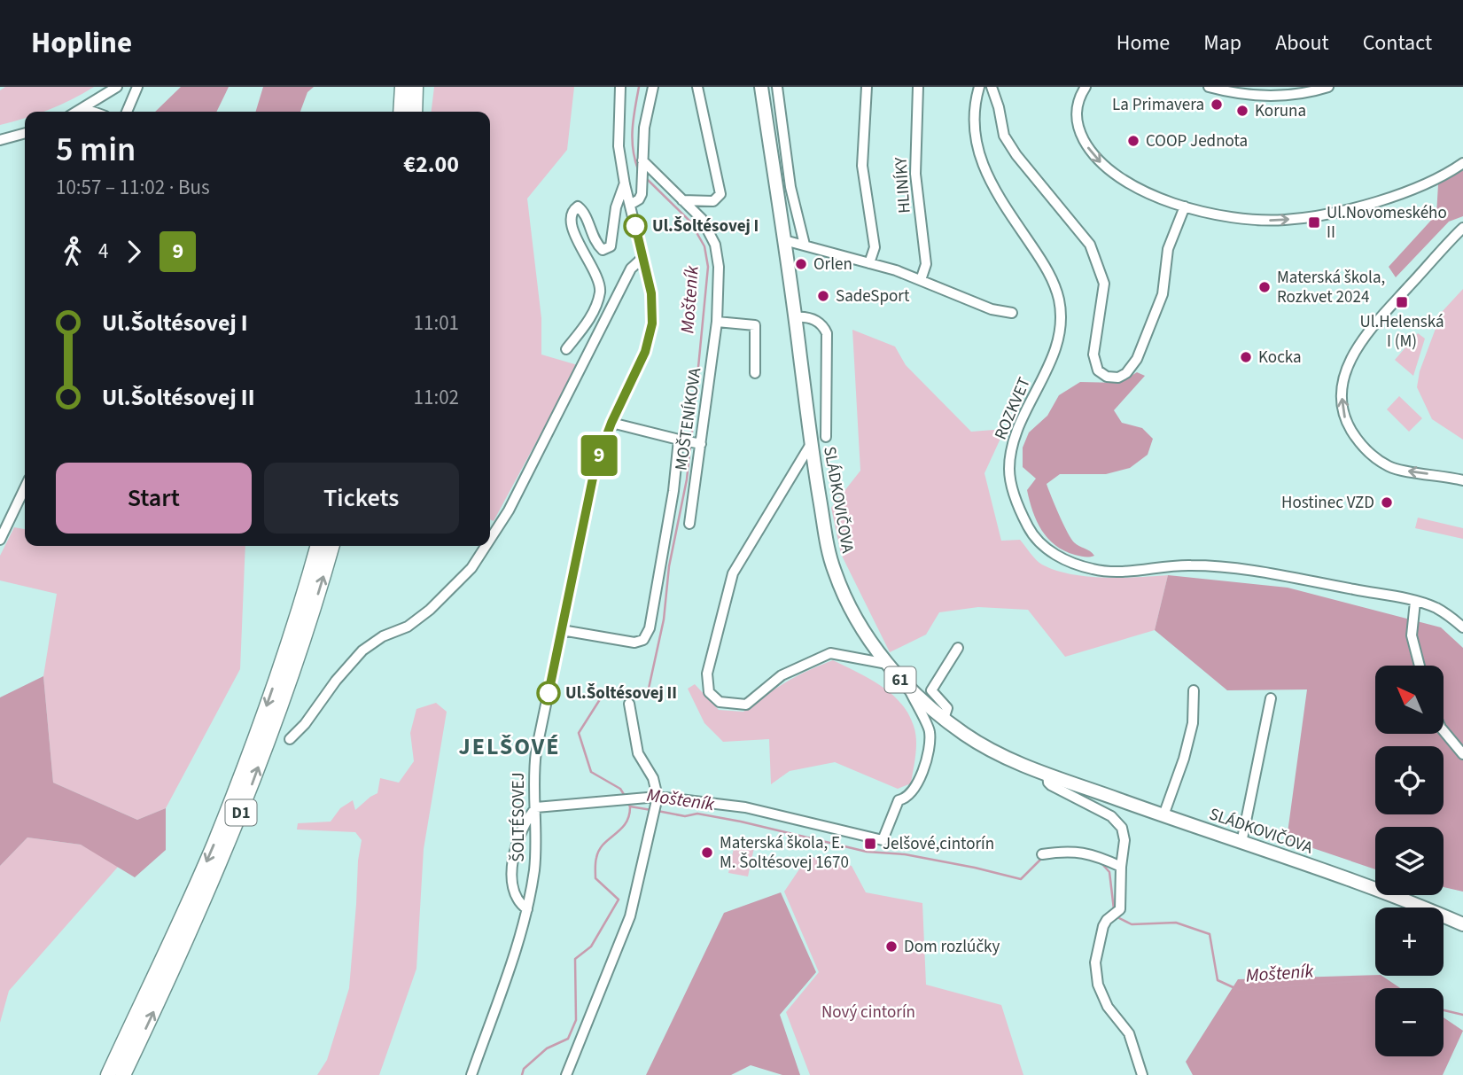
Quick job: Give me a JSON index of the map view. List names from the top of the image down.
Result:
{
  "streets": {
    "highway": ["D1"],
    "main road": ["SLÁDKOVIČOVA", "61"],
    "street": [
      "HLINÍKY",
      "ROZKVET",
      "MOŠTENÍKOVA",
      "ŠOLTÉSOVEJ"
    ]
  },
  "crossings": [
    ["MOŠTENÍKOVA", "ŠOLTÉSOVEJ"]
  ],
  "districts": ["JELŠOVÉ"],
  "water": ["Mošteník"],
  "parks": ["Nový cintorín"],
  "places": {
    "other": [
      "La Primavera",
      "Koruna",
      "COOP Jednota",
      "Ul.Šoltésovej I",
      "Orlen",
      "Materská škola, Rozkvet 2024",
      "SadeSport",
      "Kocka",
      "Hostinec VZD",
      "Ul.Šoltésovej II",
      "Materská škola, E. M. Šoltésovej 1670",
      "Dom rozlúčky"
    ],
    "transit": ["Ul.Novomeského II", "Ul.Helenská I (M)", "Jelšové,cintorín"]
  },
  "lines": ["bus line 9"],
  "north": "top left",
  "page": {
    "header": "Hopline",
    "nav": [
      "Home",
      "Map",
      "About",
      "Contact"
    ],
    "on_map": "9",
    "heading": ["5 min", "10:57 – 11:02 · Bus", "€2.00"],
    "legs": ["4", "9"],
    "list": [
      {
        "name": "Ul.Šoltésovej I",
        "value": "11:01"
      },
      {
        "name": "Ul.Šoltésovej II",
        "value": "11:02"
      }
    ],
    "buttons": ["Start", "Tickets"],
    "map_buttons": ["+", "−"]
  }
}
